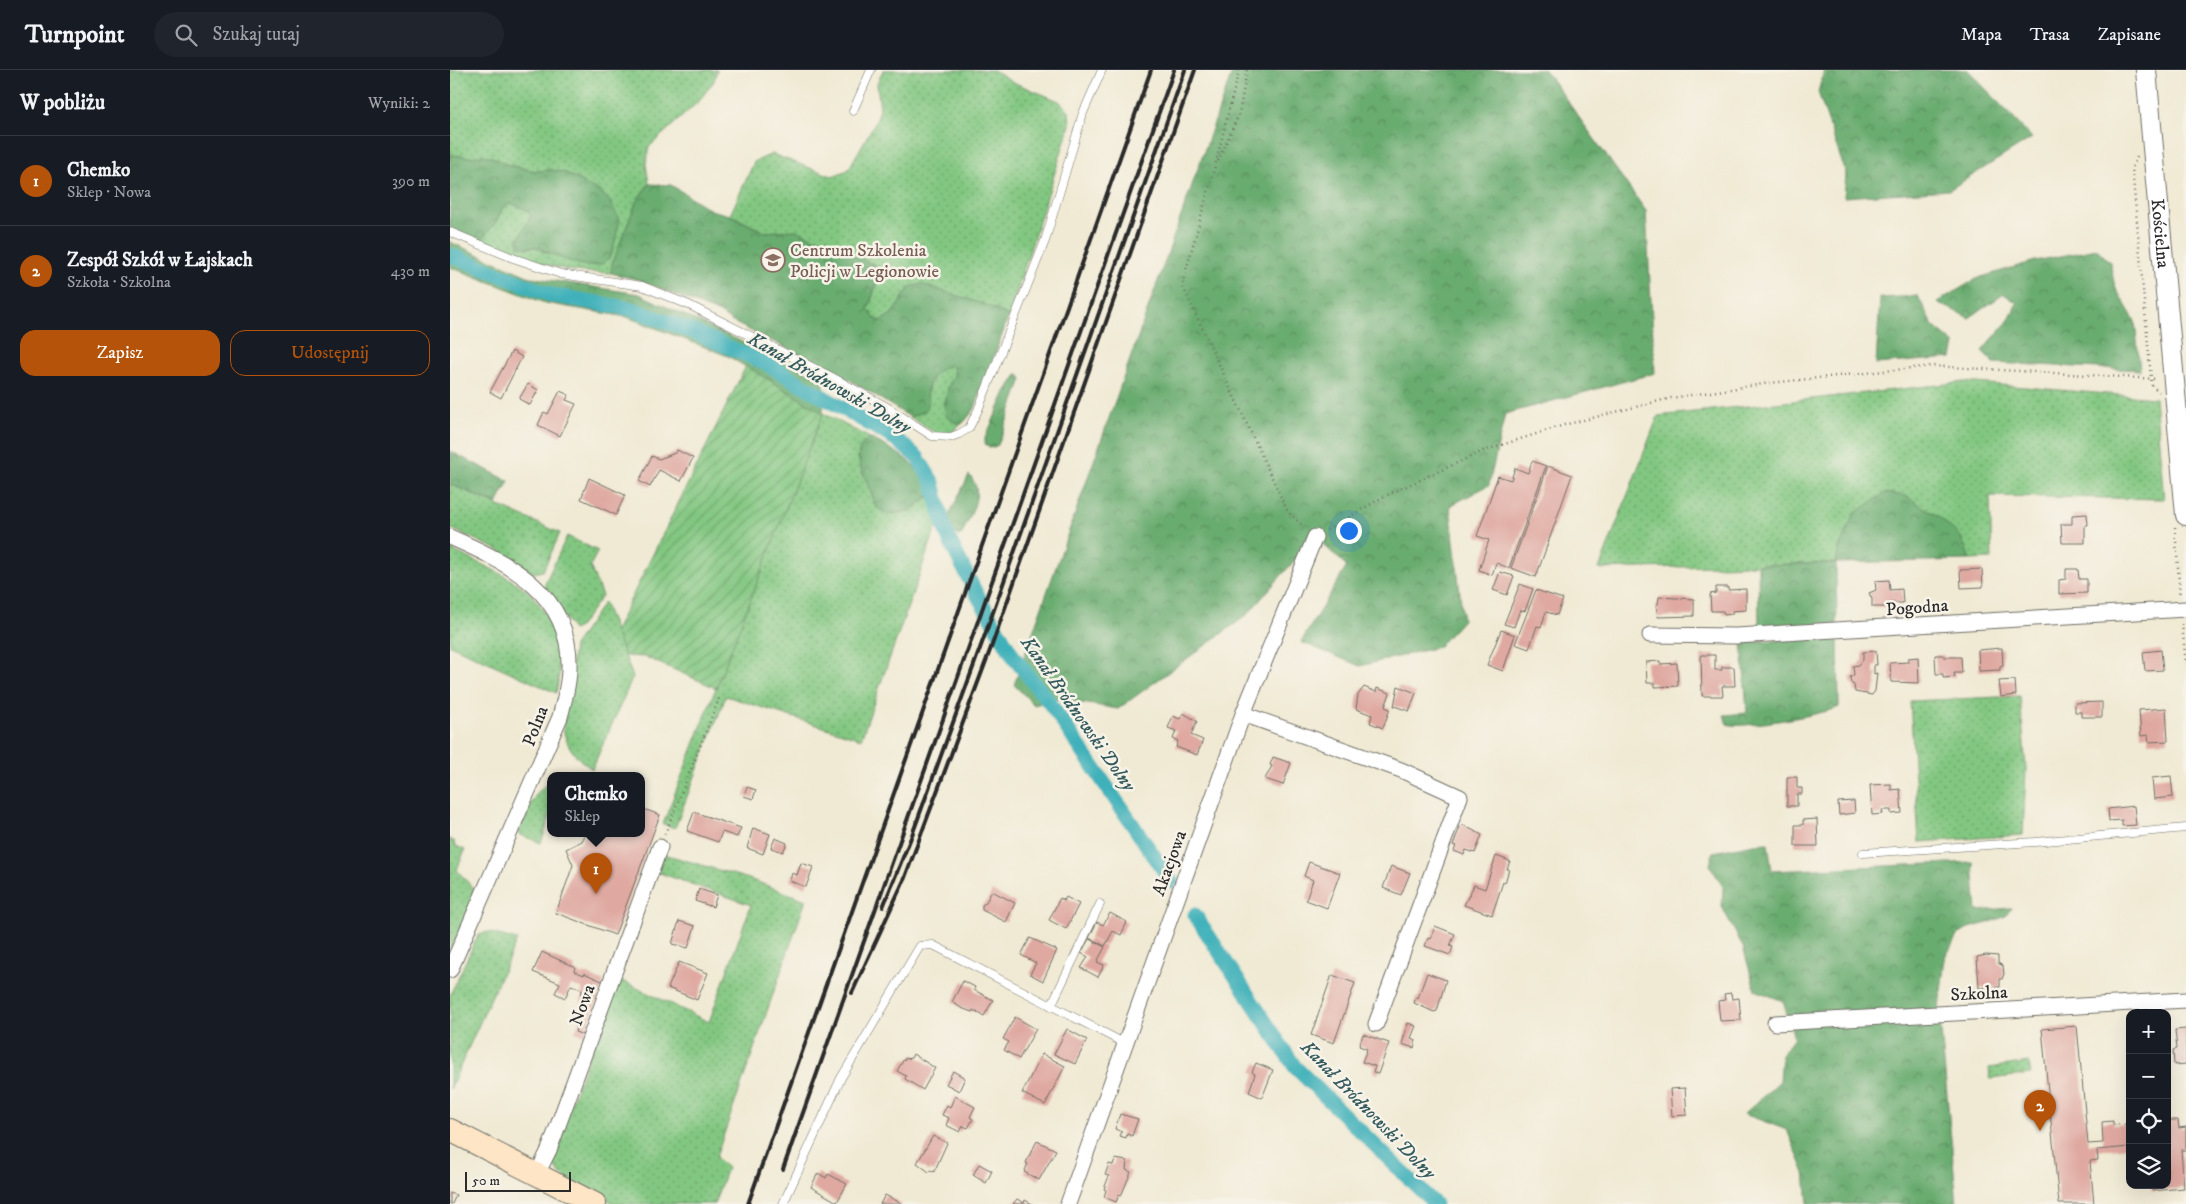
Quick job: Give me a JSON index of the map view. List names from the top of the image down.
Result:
{
  "streets": {
    "street": [
      "Kościelna",
      "Pogodna",
      "Polna",
      "Akacjowa",
      "Szkolna",
      "Nowa"
    ]
  },
  "water": ["Kanał Bródnowski Dolny"],
  "places": {
    "school or university": ["Centrum Szkolenia Policji w Legionowie"]
  },
  "scale_bar": "50 m",
  "page": {
    "header": "Turnpoint",
    "search": "Szukaj tutaj",
    "nav": ["Mapa", "Trasa", "Zapisane"],
    "heading": ["W pobliżu", "Wyniki: 2"],
    "list": [
      {
        "mark": "1",
        "name": "Chemko",
        "note": "Sklep · Nowa",
        "value": "390 m"
      },
      {
        "mark": "2",
        "name": "Zespół Szkół w Łajskach",
        "note": "Szkoła · Szkolna",
        "value": "430 m"
      }
    ],
    "buttons": ["Zapisz", "Udostępnij"],
    "popup": ["Chemko", "Sklep"],
    "pins": ["1", "2"],
    "map_buttons": ["+", "−"],
    "scale": "50 m"
  }
}
